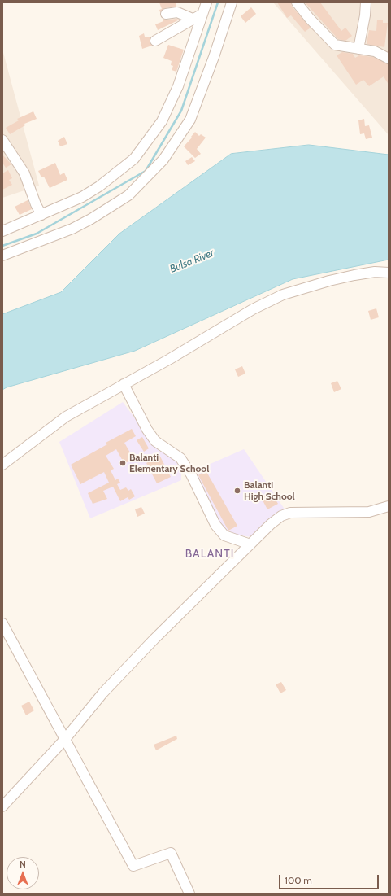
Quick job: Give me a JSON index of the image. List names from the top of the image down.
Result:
{
  "districts": ["BALANTI"],
  "water": ["Bulsa River"],
  "places": ["Balanti Elementary School", "Balanti High School"],
  "scale_bar": "100 m",
  "north": "top"
}
